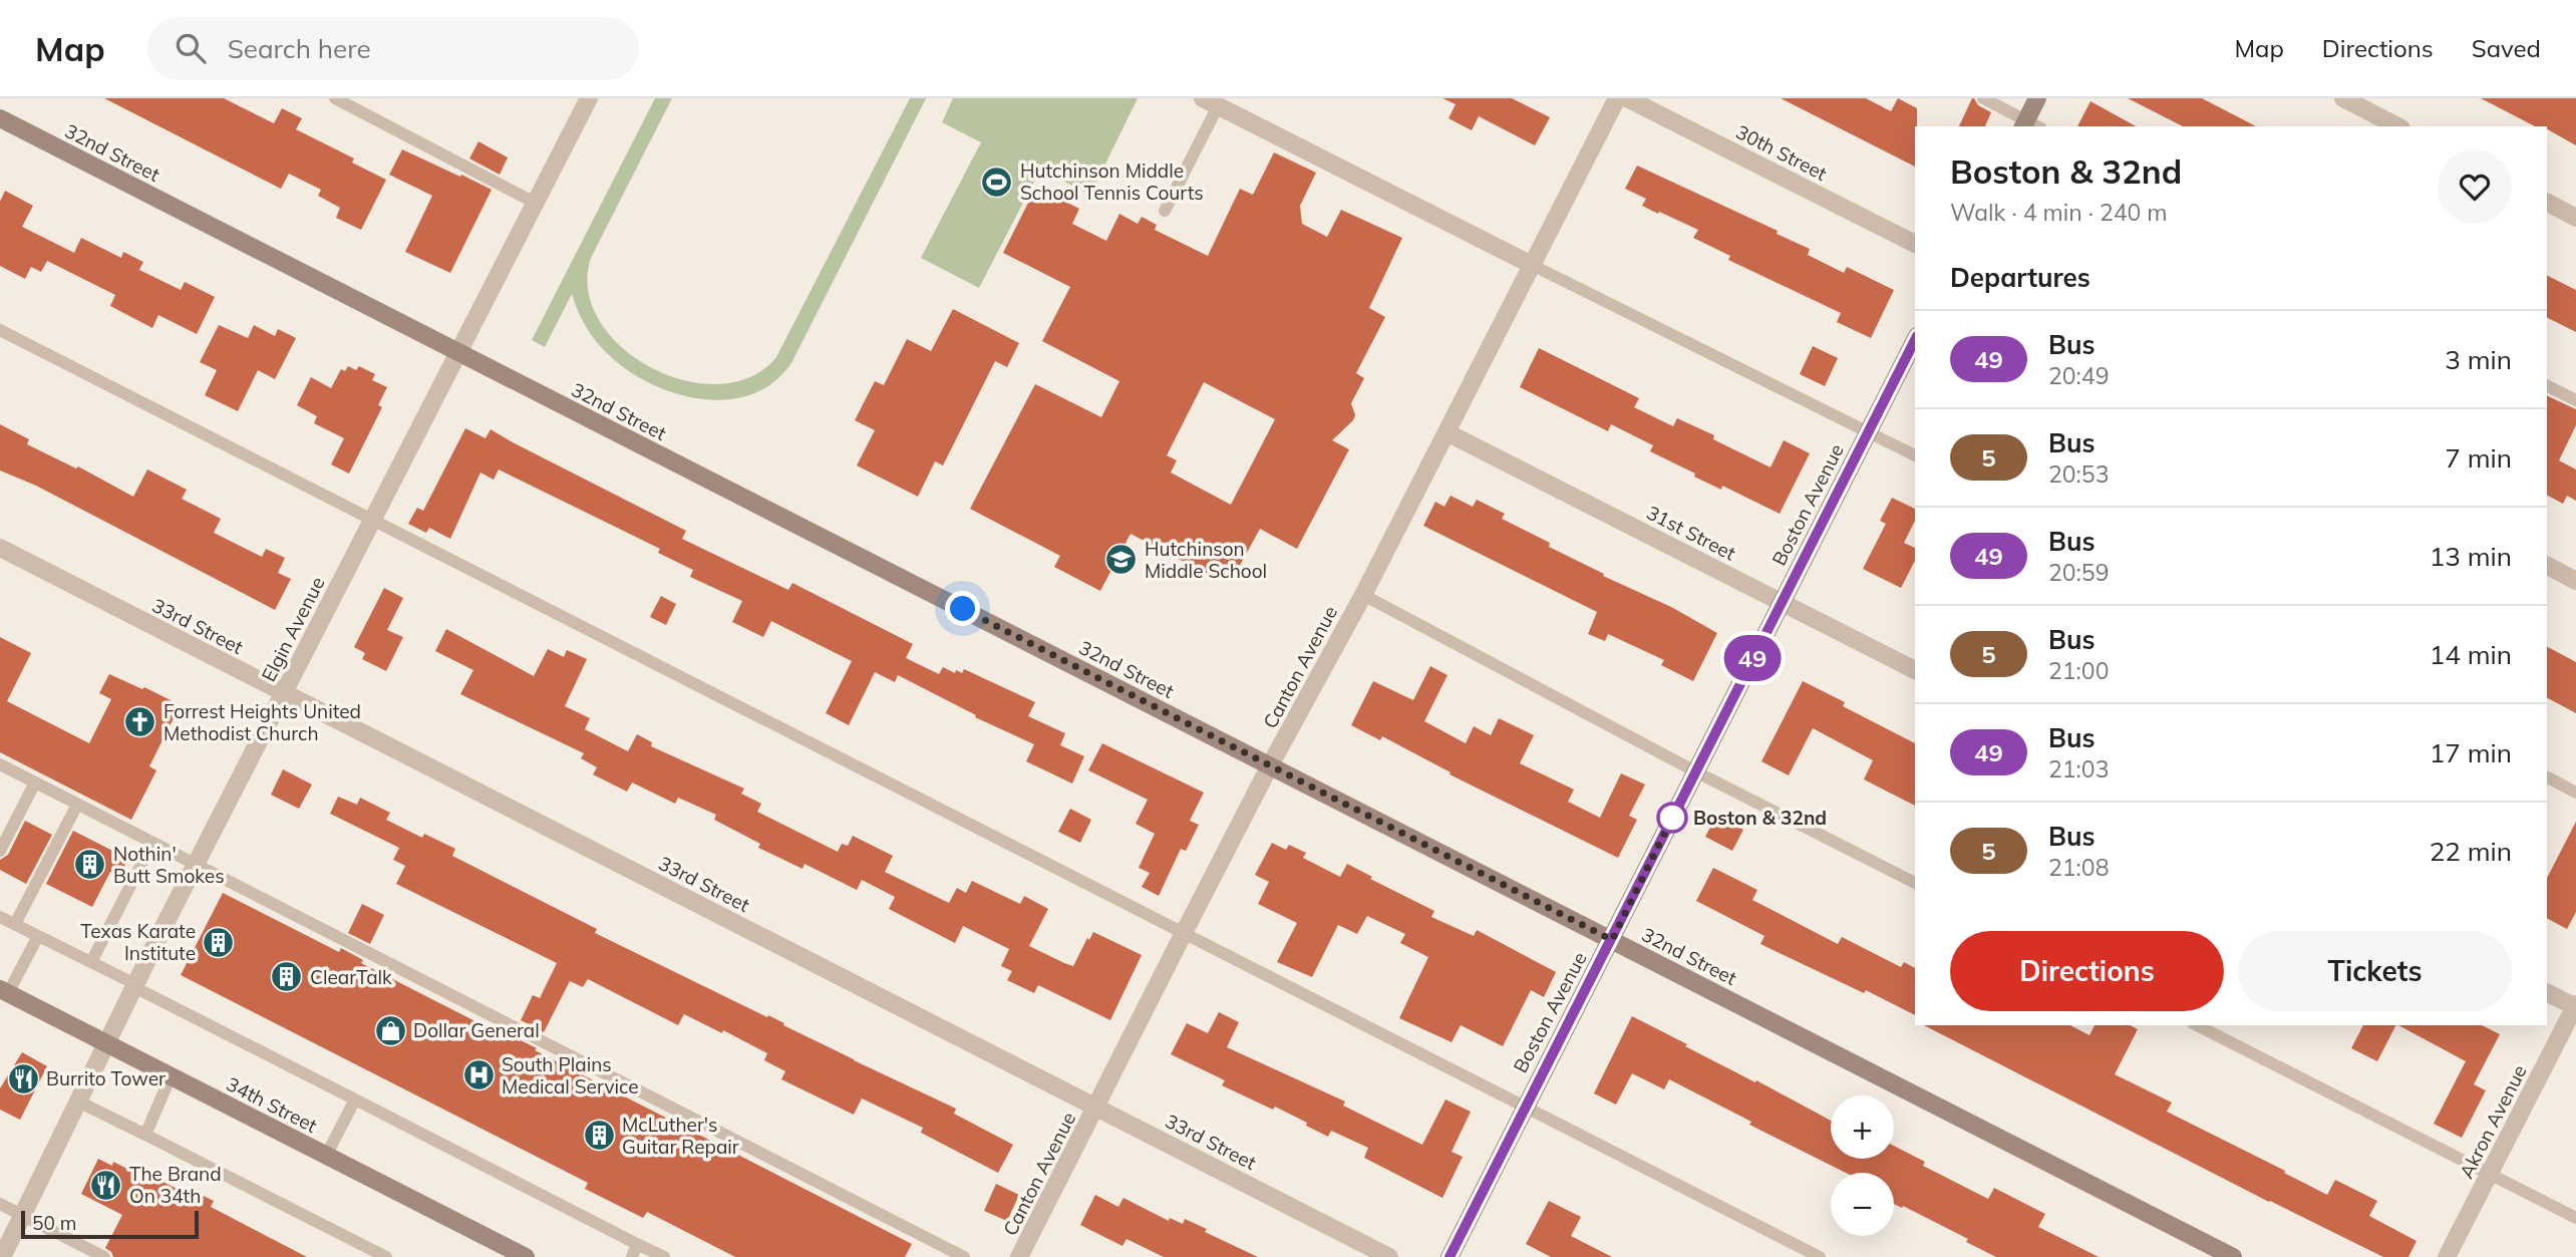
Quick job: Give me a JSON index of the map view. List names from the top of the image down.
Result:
{
  "streets": {
    "street": [
      "32nd Street",
      "30th Street",
      "Boston Avenue",
      "31st Street",
      "33rd Street",
      "Elgin Avenue",
      "Canton Avenue",
      "34th Street",
      "Akron Avenue"
    ]
  },
  "crossings": [
    ["32nd Street", "Boston Avenue"],
    ["32nd Street", "Elgin Avenue"],
    ["32nd Street", "Canton Avenue"],
    ["Boston Avenue", "31st Street"],
    ["31st Street", "Canton Avenue"],
    ["33rd Street", "Elgin Avenue"],
    ["33rd Street", "Canton Avenue"],
    ["Elgin Avenue", "34th Street"]
  ],
  "places": {
    "sports": ["Hutchinson Middle School Tennis Courts"],
    "school or university": ["Hutchinson Middle School"],
    "church": ["Forrest Heights United Methodist Church"],
    "other": ["Boston & 32nd"],
    "building": [
      "Nothin' Butt Smokes",
      "Texas Karate Institute",
      "ClearTalk",
      "McLuther's Guitar Repair"
    ],
    "shop": ["Dollar General"],
    "hospital": ["South Plains Medical Service"],
    "restaurant": ["Burrito Tower", "The Brand On 34th"]
  },
  "lines": ["bus line 49"],
  "scale_bar": "50 m",
  "page": {
    "header": "Map",
    "search": "Search here",
    "nav": ["Map", "Directions", "Saved"],
    "on_map": "49",
    "heading": [
      ["Boston & 32nd", "Walk · 4 min · 240 m"],
      "Departures"
    ],
    "list": [
      {
        "mark": "49",
        "name": "Bus",
        "note": "20:49",
        "value": "3 min"
      },
      {
        "mark": "5",
        "name": "Bus",
        "note": "20:53",
        "value": "7 min"
      },
      {
        "mark": "49",
        "name": "Bus",
        "note": "20:59",
        "value": "13 min"
      },
      {
        "mark": "5",
        "name": "Bus",
        "note": "21:00",
        "value": "14 min"
      },
      {
        "mark": "49",
        "name": "Bus",
        "note": "21:03",
        "value": "17 min"
      },
      {
        "mark": "5",
        "name": "Bus",
        "note": "21:08",
        "value": "22 min"
      }
    ],
    "buttons": ["Directions", "Tickets"],
    "map_buttons": ["+", "−"],
    "scale": "50 m"
  }
}
